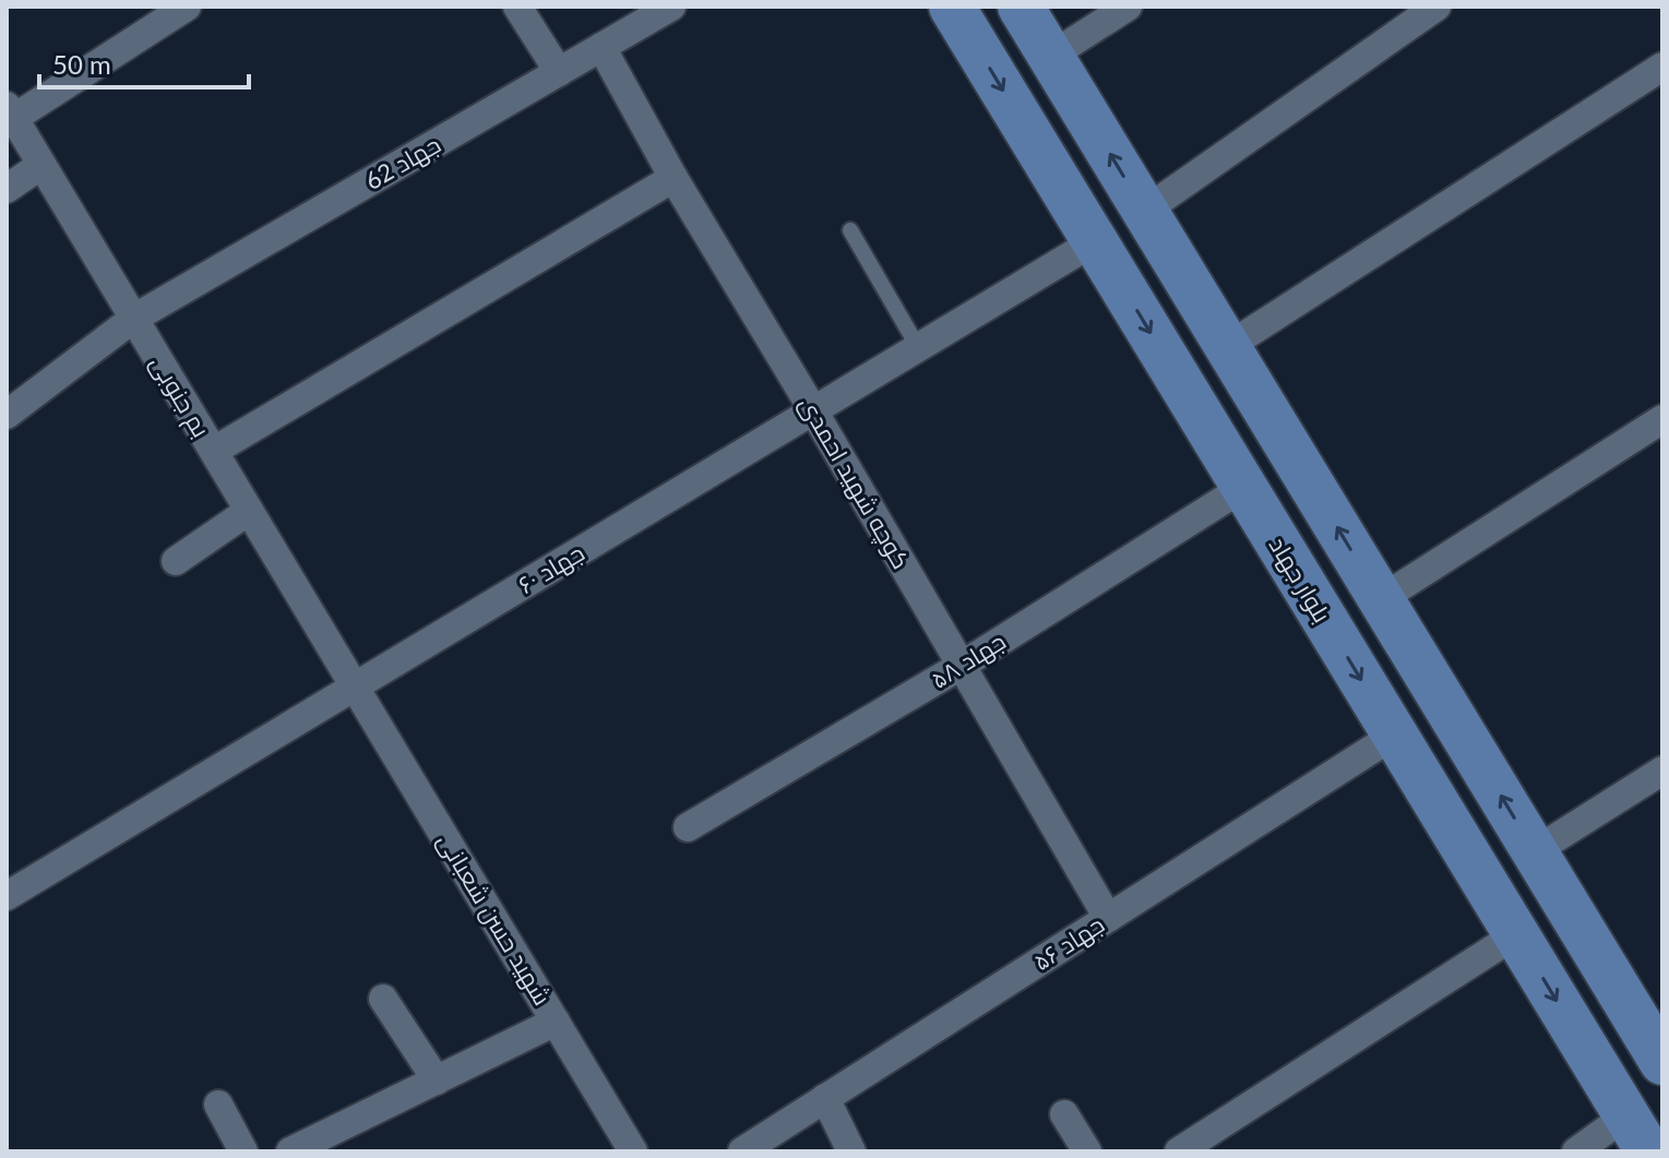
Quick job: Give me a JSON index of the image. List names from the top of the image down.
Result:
{
  "streets": {
    "main road": ["بلوار جهاد"],
    "street": [
      "جهاد 62",
      "بم جنوبی",
      "کوچه شهید احمدی",
      "جهاد ۶۰",
      "جهاد ۵۸",
      "شهید حسن شعبانی",
      "جهاد ۵۶"
    ]
  },
  "crossings": [
    ["جهاد 62", "بم جنوبی"],
    ["جهاد 62", "کوچه شهید احمدی"],
    ["بم جنوبی", "جهاد ۶۰"],
    ["بم جنوبی", "شهید حسن شعبانی"],
    ["کوچه شهید احمدی", "جهاد ۶۰"],
    ["کوچه شهید احمدی", "جهاد ۵۸"],
    ["کوچه شهید احمدی", "جهاد ۵۶"],
    ["جهاد ۶۰", "بلوار جهاد"],
    ["جهاد ۶۰", "شهید حسن شعبانی"],
    ["بلوار جهاد", "جهاد ۵۸"],
    ["بلوار جهاد", "جهاد ۵۶"]
  ],
  "scale_bar": "50 m"
}
